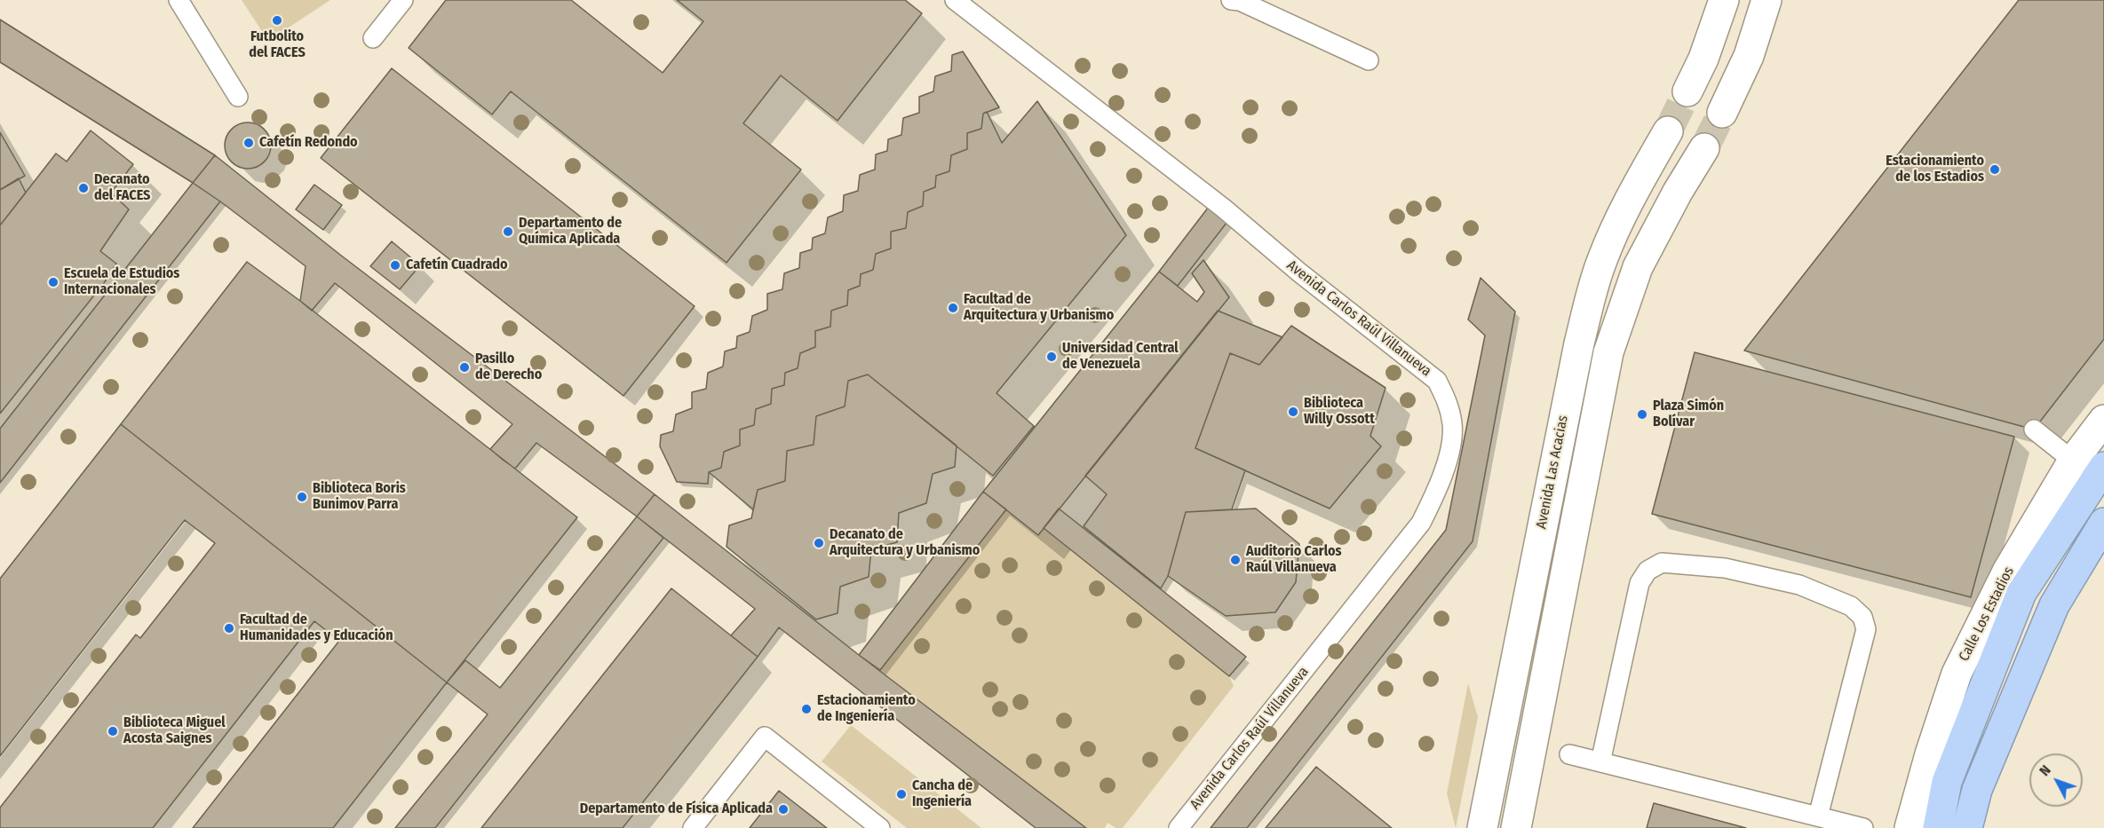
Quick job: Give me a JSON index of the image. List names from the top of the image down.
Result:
{
  "streets": {
    "main road": ["Avenida Las Acacias", "Calle Los Estadios"],
    "lane": ["Avenida Carlos Raúl Villanueva"]
  },
  "places": [
    "Futbolito del FACES",
    "Cafetín Redondo",
    "Estacionamiento de los Estadios",
    "Decanato del FACES",
    "Departamento de Química Aplicada",
    "Cafetín Cuadrado",
    "Escuela de Estudios Internacionales",
    "Facultad de Arquitectura y Urbanismo",
    "Universidad Central de Venezuela",
    "Pasillo de Derecho",
    "Biblioteca Willy Ossott",
    "Plaza Simón Bolívar",
    "Biblioteca Boris Bunimov Parra",
    "Decanato de Arquitectura y Urbanismo",
    "Auditorio Carlos Raúl Villanueva",
    "Facultad de Humanidades y Educación",
    "Estacionamiento de Ingeniería",
    "Biblioteca Miguel Acosta Saignes",
    "Cancha de Ingeniería",
    "Departamento de Física Aplicada"
  ],
  "north": "top left"
}
